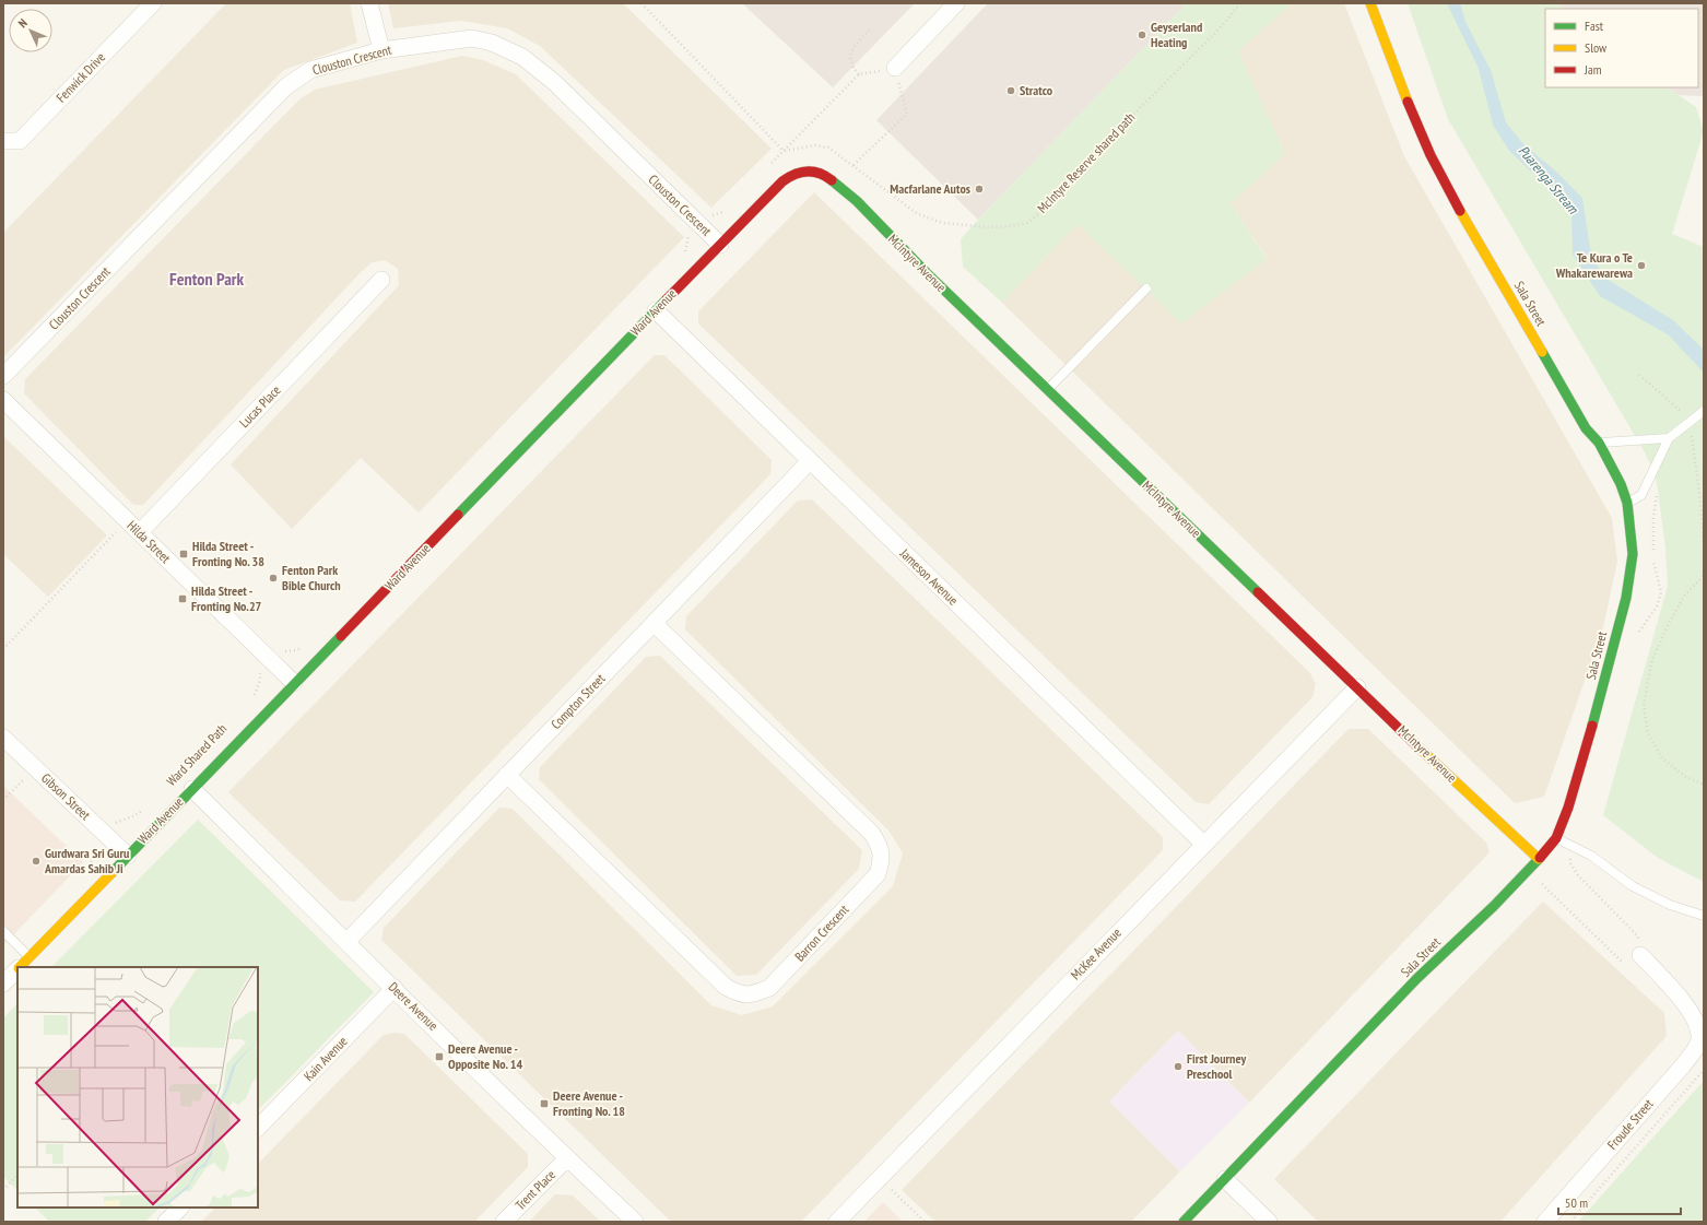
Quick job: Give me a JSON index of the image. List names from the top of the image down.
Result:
{
  "streets": {
    "main road": ["McIntyre Avenue", "Sala Street", "Ward Avenue"],
    "street": [
      "Clouston Crescent",
      "Fenwick Drive",
      "Lucas Place",
      "Hilda Street",
      "Jameson Avenue",
      "Compton Street",
      "Gibson Street",
      "Barron Crescent",
      "McKee Avenue",
      "Deere Avenue",
      "Kain Avenue",
      "Froude Street",
      "Trent Place"
    ],
    "path": ["McIntyre Reserve shared path"]
  },
  "crossings": [
    ["Clouston Crescent", "Ward Avenue"],
    ["McIntyre Avenue", "Sala Street"],
    ["McIntyre Avenue", "Ward Avenue"],
    ["McIntyre Avenue", "McKee Avenue"],
    ["Ward Avenue", "Hilda Street"],
    ["Ward Avenue", "Jameson Avenue"],
    ["Ward Avenue", "Gibson Street"],
    ["Ward Avenue", "Deere Avenue"],
    ["Lucas Place", "Hilda Street"],
    ["Jameson Avenue", "Compton Street"],
    ["Jameson Avenue", "McKee Avenue"],
    ["Compton Street", "Barron Crescent"],
    ["Compton Street", "Deere Avenue"],
    ["Deere Avenue", "Kain Avenue"],
    ["Deere Avenue", "Trent Place"]
  ],
  "districts": ["Fenton Park"],
  "water": ["Puarenga Stream"],
  "places": {
    "other": [
      "Geyserland Heating",
      "Stratco",
      "Macfarlane Autos",
      "Te Kura o Te Whakarewarewa",
      "Fenton Park Bible Church",
      "Gurdwara Sri Guru Amardas Sahib Ji",
      "First Journey Preschool"
    ],
    "transit": [
      "Hilda Street - Fronting No. 38",
      "Hilda Street - Fronting No.27",
      "Deere Avenue - Opposite No. 14",
      "Deere Avenue - Fronting No. 18"
    ]
  },
  "legend": ["Fast", "Slow", "Jam"],
  "scale_bar": "50 m",
  "north": "top left"
}
